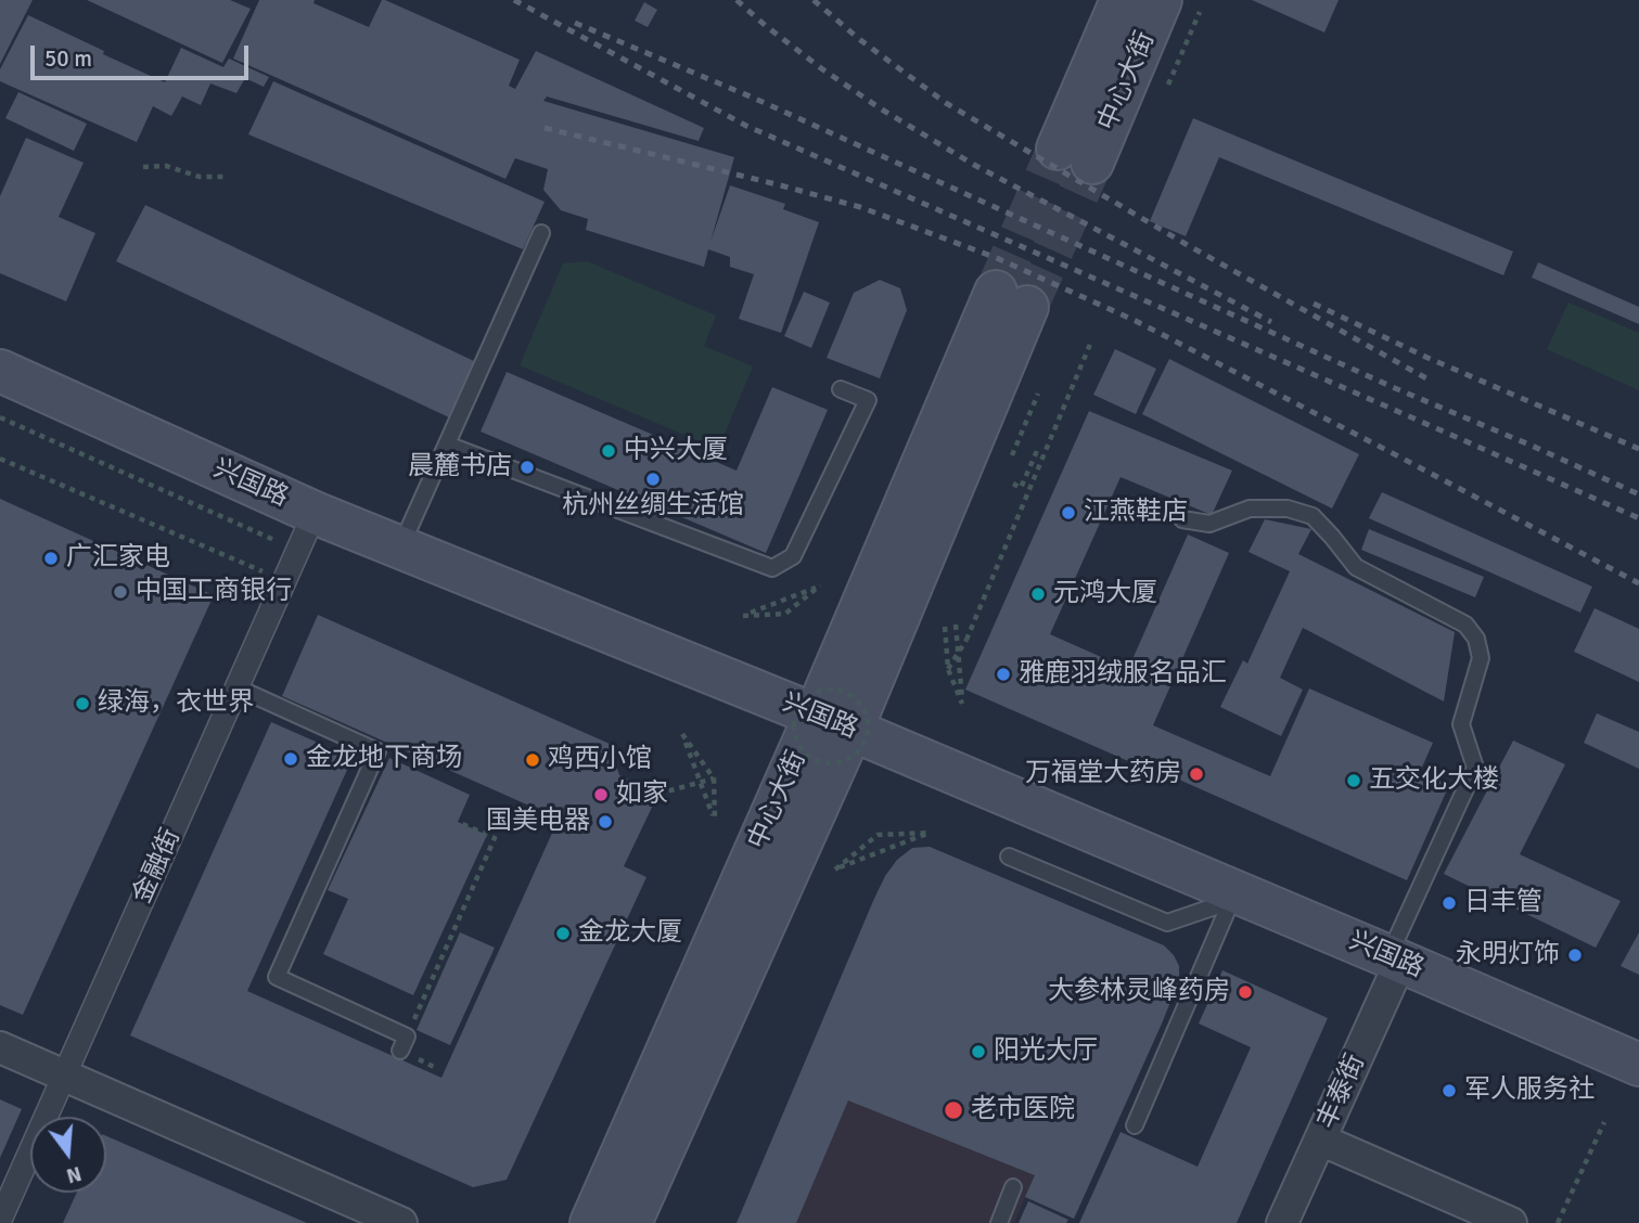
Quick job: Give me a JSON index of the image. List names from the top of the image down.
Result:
{
  "streets": {
    "main road": ["中心大街", "兴国路"],
    "street": ["金融街", "丰泰街"]
  },
  "crossings": [
    ["中心大街", "兴国路"],
    ["兴国路", "金融街"],
    ["兴国路", "丰泰街"]
  ],
  "places": [
    "中兴大厦",
    "晨麓书店",
    "杭州丝绸生活馆",
    "江燕鞋店",
    "广汇家电",
    "中国工商银行",
    "元鸿大厦",
    "雅鹿羽绒服名品汇",
    "绿海，衣世界",
    "金龙地下商场",
    "鸡西小馆",
    "万福堂大药房",
    "五交化大楼",
    "如家",
    "国美电器",
    "日丰管",
    "金龙大厦",
    "永明灯饰",
    "大参林灵峰药房",
    "阳光大厅",
    "军人服务社",
    "老市医院"
  ],
  "scale_bar": "50 m",
  "north": "bottom"
}
